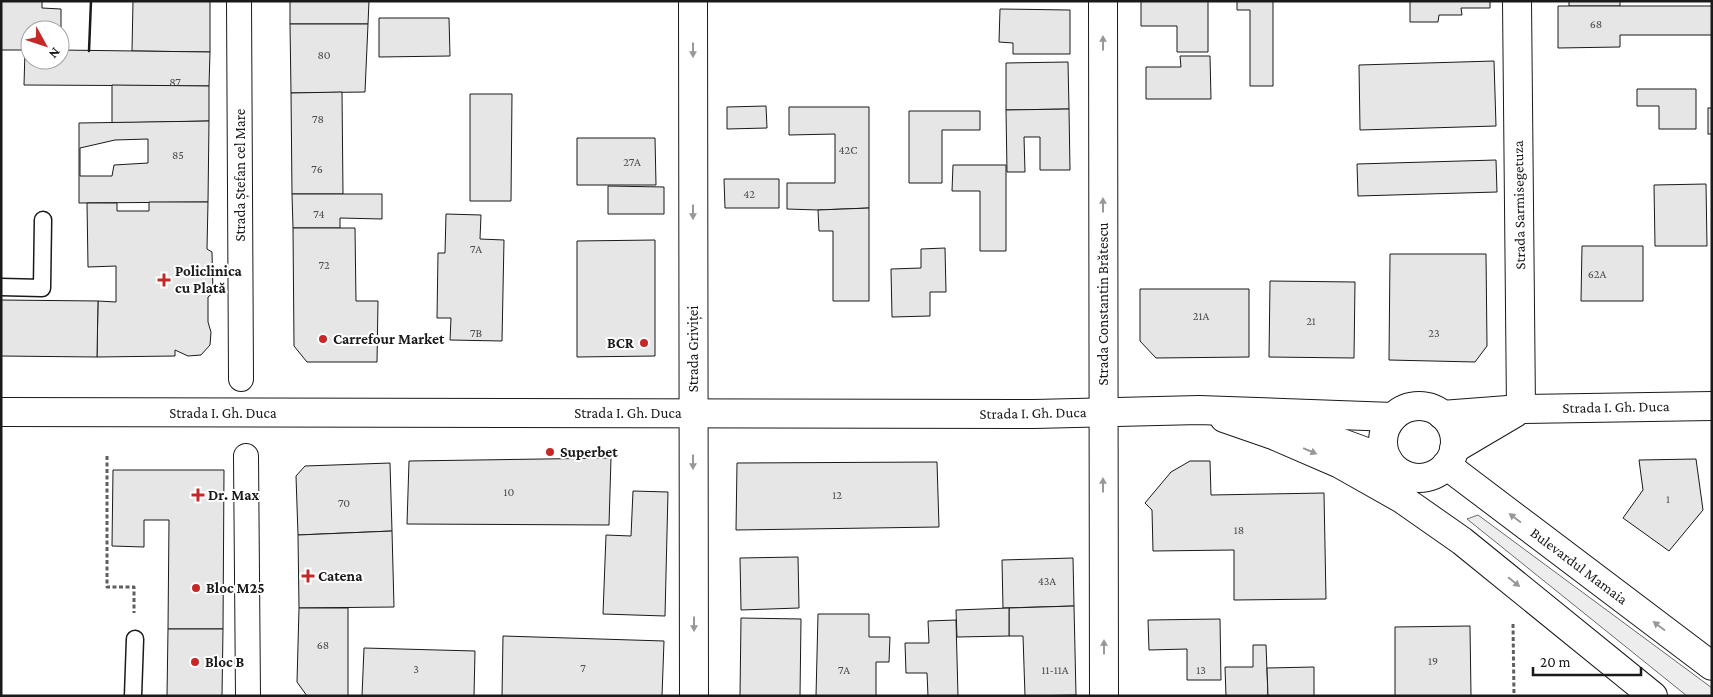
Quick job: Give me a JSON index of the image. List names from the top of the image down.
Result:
{
  "streets": {
    "main road": [
      "Strada Sarmisegetuza",
      "Strada Constantin Brătescu",
      "Strada Griviței",
      "Strada I. Gh. Duca",
      "Bulevardul Mamaia"
    ],
    "street": ["Strada Ștefan cel Mare"]
  },
  "crossings": [
    ["Strada Sarmisegetuza", "Strada I. Gh. Duca"],
    ["Strada Constantin Brătescu", "Strada I. Gh. Duca"],
    ["Strada Griviței", "Strada I. Gh. Duca"],
    ["Strada I. Gh. Duca", "Bulevardul Mamaia"]
  ],
  "one_way": ["Strada Constantin Brătescu", "Strada Griviței"],
  "places": {
    "health": ["Policlinica cu Plată", "Dr. Max", "Catena"],
    "other": [
      "Carrefour Market",
      "BCR",
      "Superbet",
      "Bloc M25",
      "Bloc B"
    ]
  },
  "house_numbers": [
    "68",
    "80",
    "87",
    "78",
    "42C",
    "85",
    "27A",
    "76",
    "42",
    "74",
    "7A",
    "72",
    "62A",
    "21A",
    "21",
    "7B",
    "23",
    "10",
    "12",
    "1",
    "70",
    "18",
    "43A",
    "68",
    "19",
    "7",
    "3",
    "7A",
    "11-11A",
    "13"
  ],
  "scale_bar": "20 m",
  "north": "bottom right"
}
